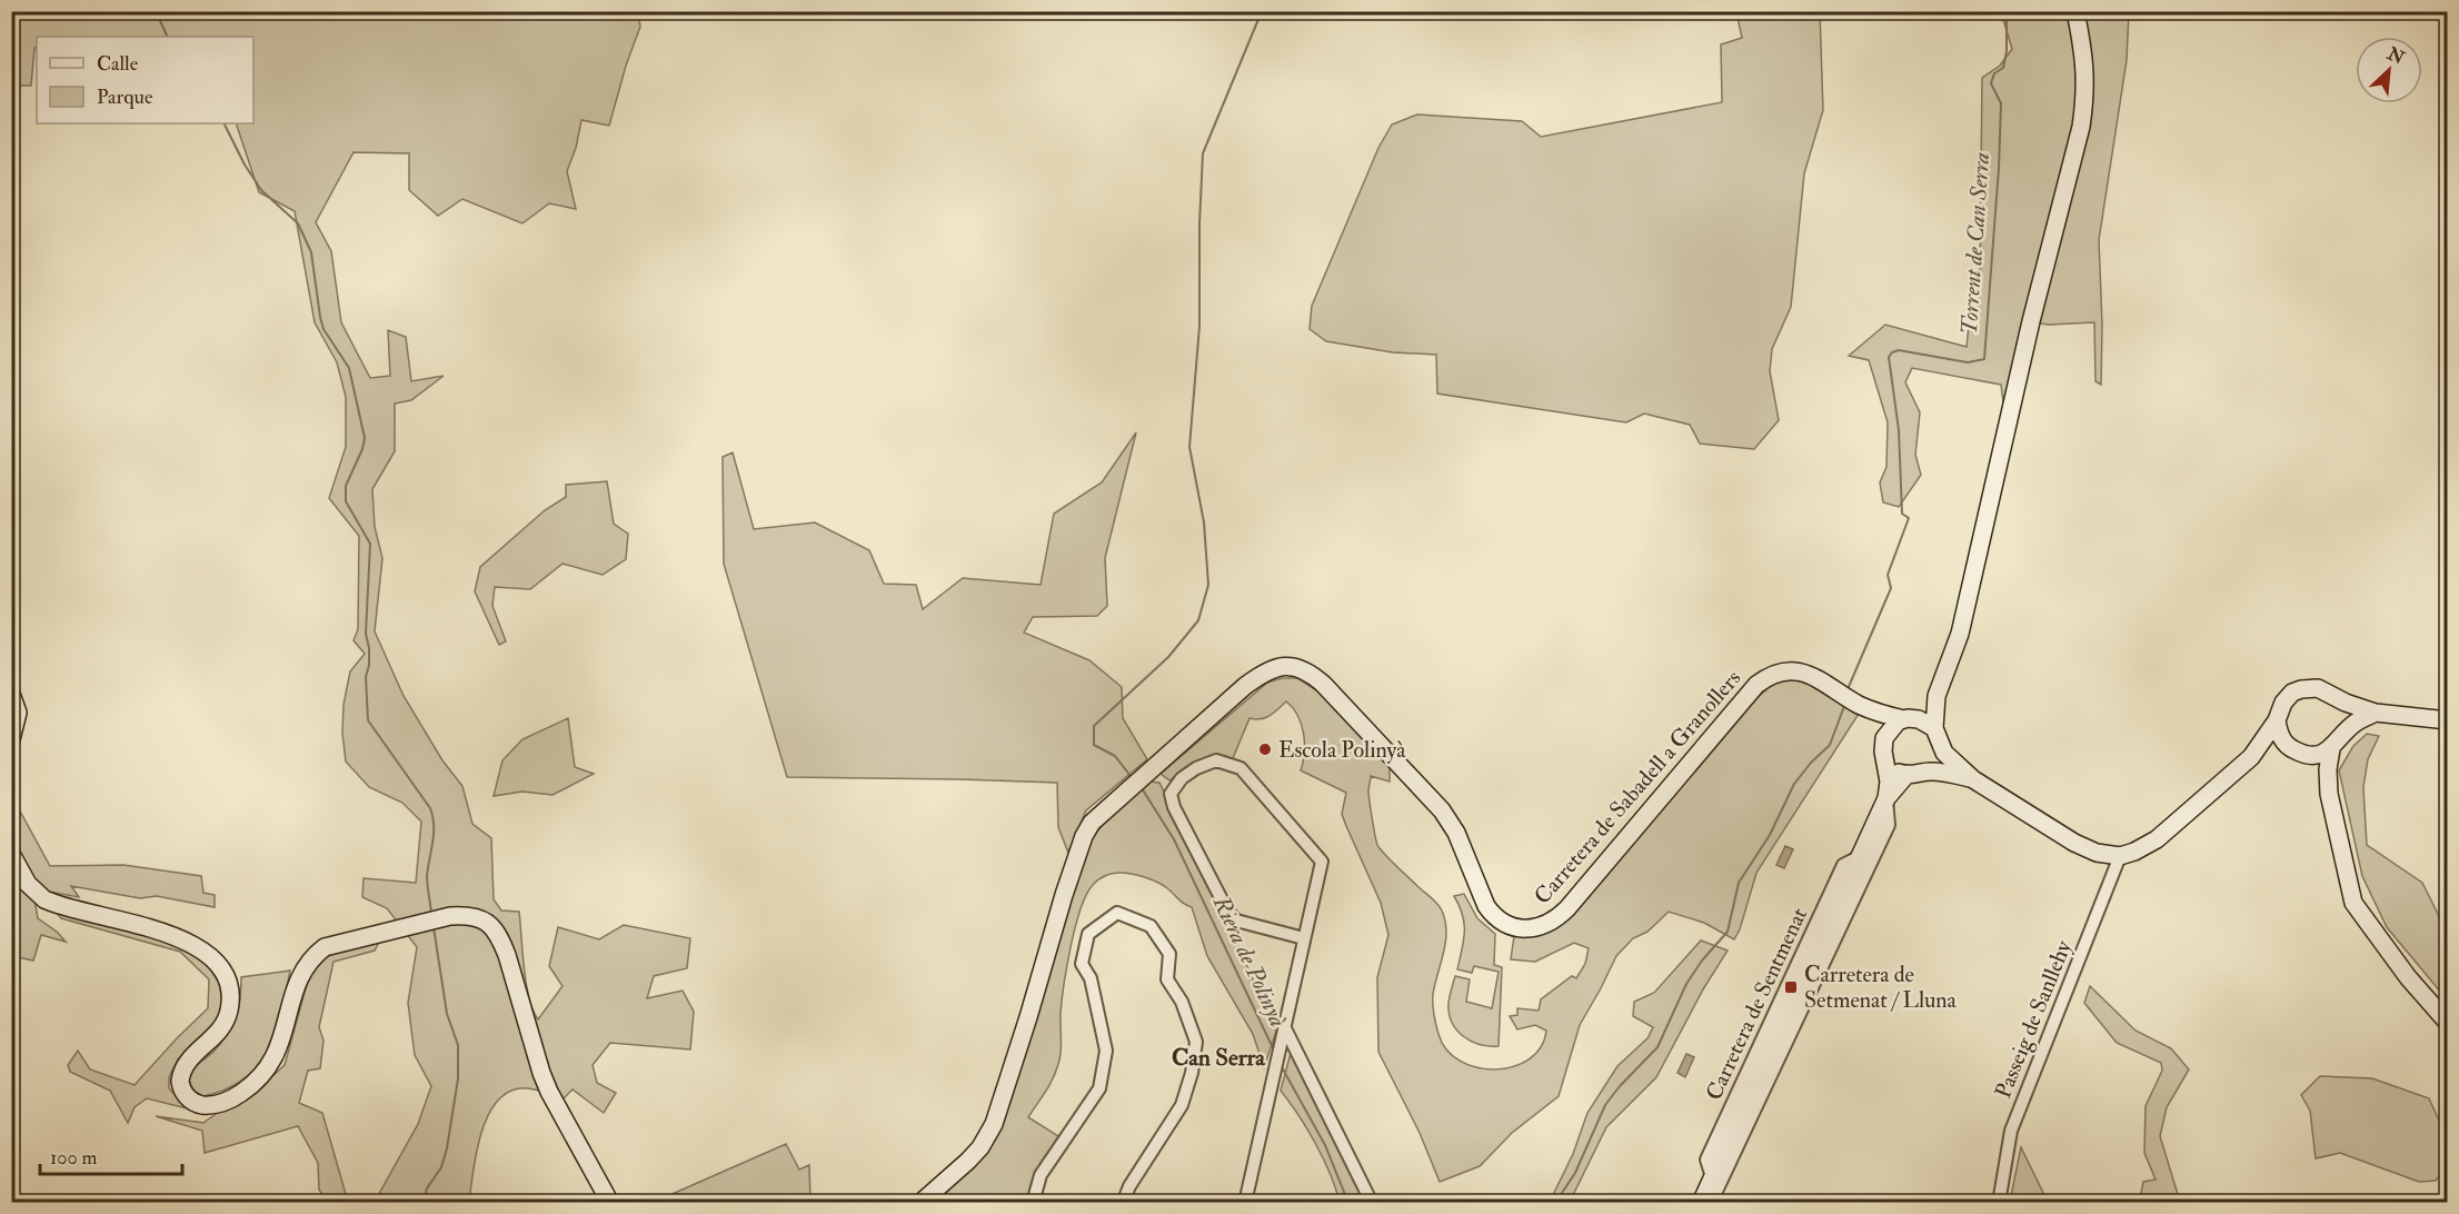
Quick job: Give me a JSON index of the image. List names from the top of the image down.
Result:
{
  "streets": {
    "main road": ["Carretera de Sabadell a Granollers"],
    "street": ["Carretera de Sentmenat", "Passeig de Sanllehy"]
  },
  "districts": ["Can Serra"],
  "water": ["Torrent de Can Serra", "Riera de Polinyà"],
  "places": {
    "other": ["Escola Polinyà"],
    "transit": ["Carretera de Setmenat / Lluna"]
  },
  "legend": ["Calle", "Parque"],
  "scale_bar": "100 m",
  "north": "top right"
}
